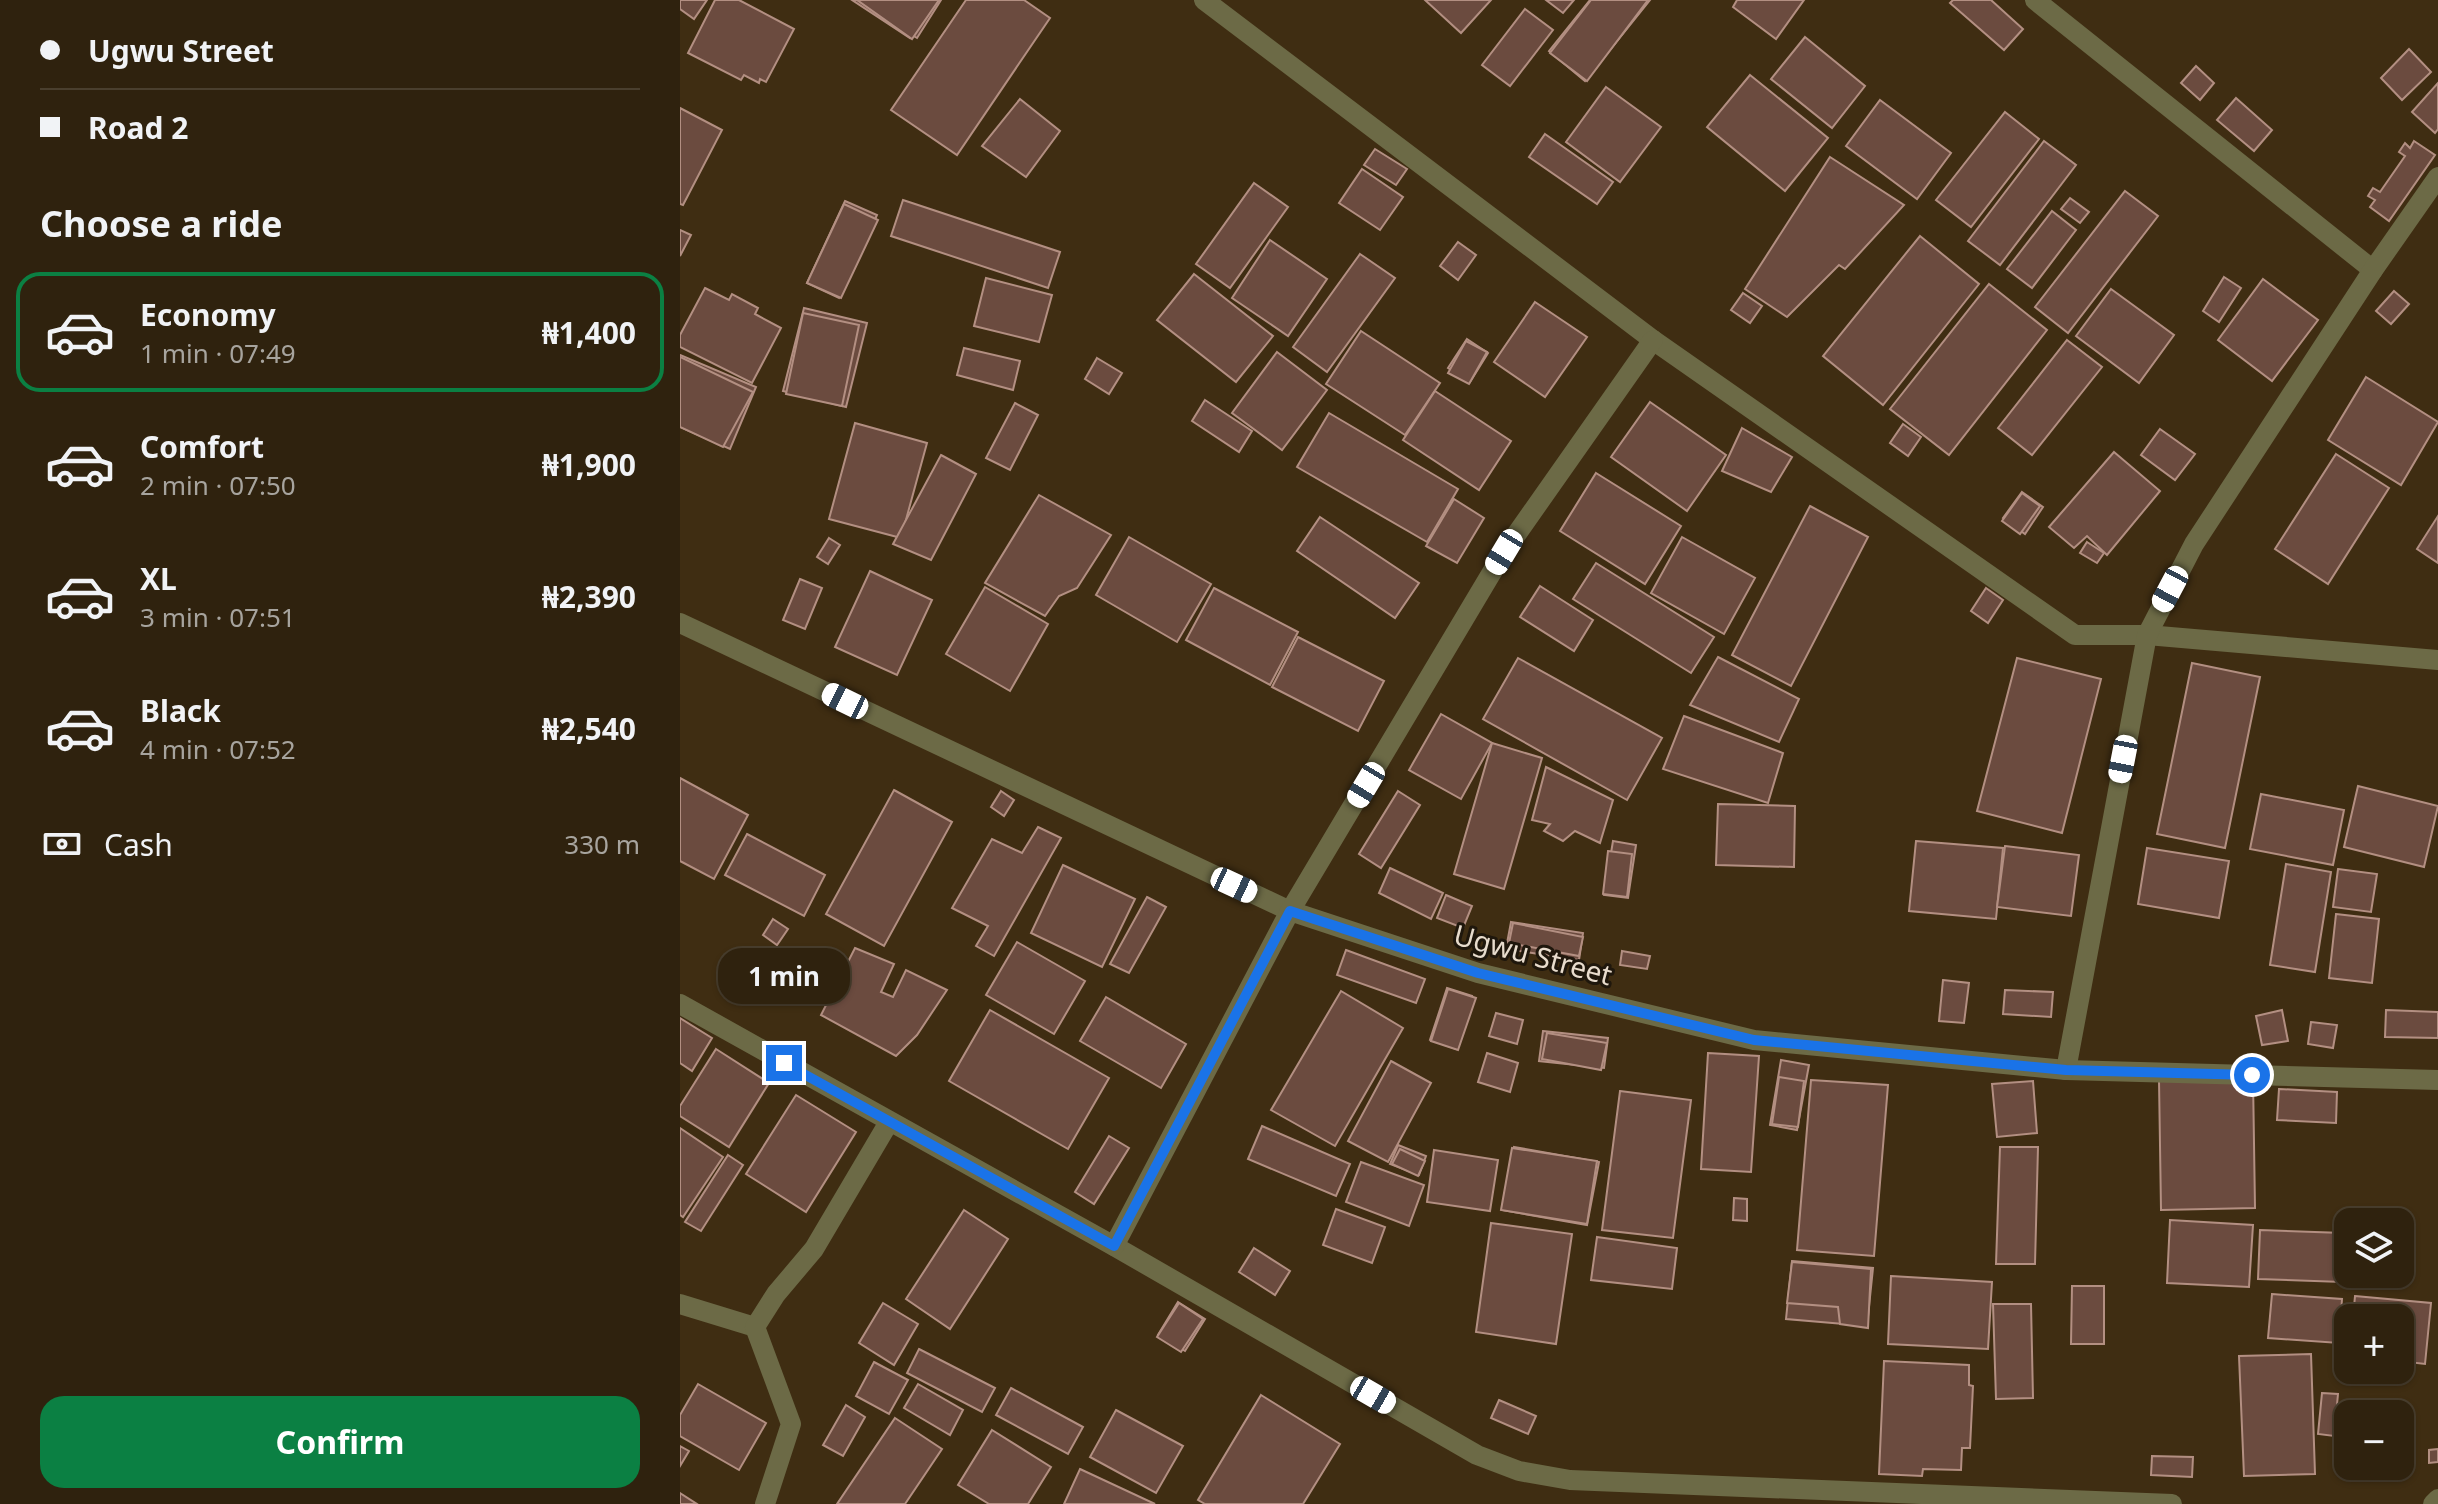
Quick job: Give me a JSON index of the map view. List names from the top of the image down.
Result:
{
  "streets": {
    "street": ["Ugwu Street"]
  },
  "page": {
    "banner": ["Ugwu Street", "Road 2"],
    "heading": "Choose a ride",
    "list": [
      {
        "name": "Economy",
        "note": "1 min · 07:49",
        "value": "₦1,400"
      },
      {
        "name": "Comfort",
        "note": "2 min · 07:50",
        "value": "₦1,900"
      },
      {
        "name": "XL",
        "note": "3 min · 07:51",
        "value": "₦2,390"
      },
      {
        "name": "Black",
        "note": "4 min · 07:52",
        "value": "₦2,540"
      }
    ],
    "pay": ["Cash", "330 m"],
    "bubble": "1 min",
    "map_buttons": ["+", "−"],
    "buttons": "Confirm"
  }
}
